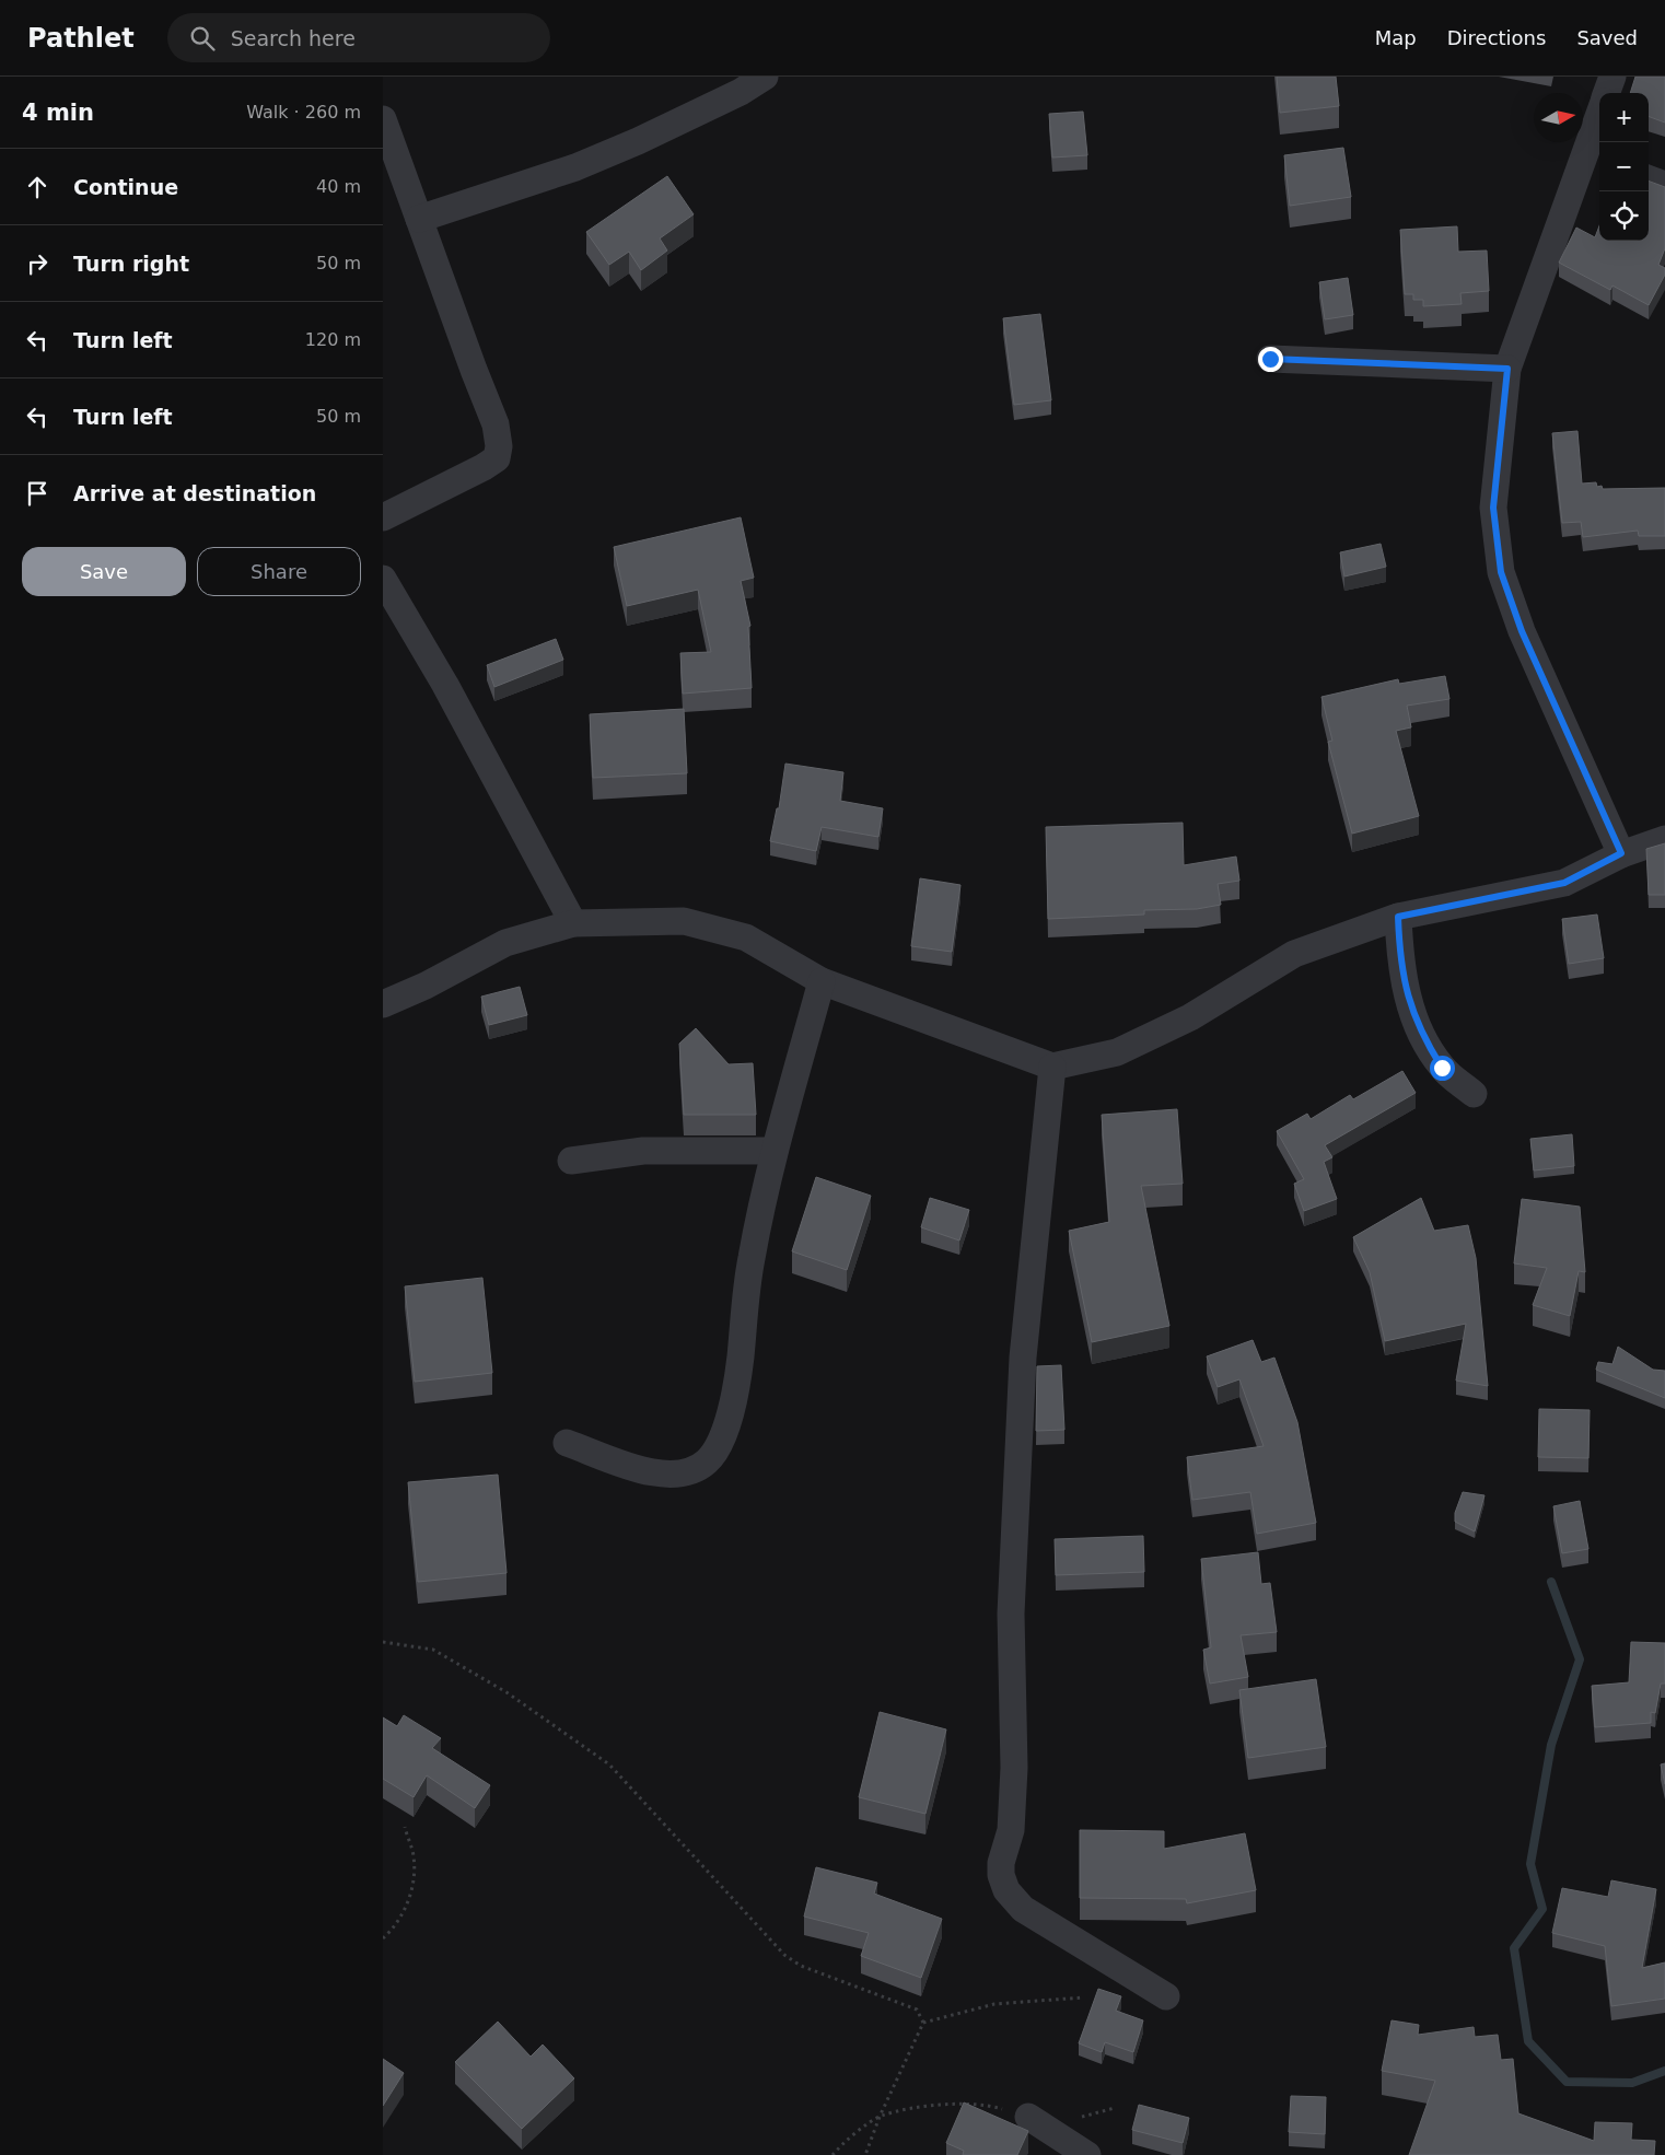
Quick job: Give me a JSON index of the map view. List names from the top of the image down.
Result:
{
  "north": "right",
  "page": {
    "header": "Pathlet",
    "search": "Search here",
    "nav": ["Map", "Directions", "Saved"],
    "heading": ["4 min", "Walk · 260 m"],
    "map_buttons": ["+", "−"],
    "list": [
      ["Continue", "40 m"],
      ["Turn right", "50 m"],
      ["Turn left", "120 m"],
      ["Turn left", "50 m"],
      "Arrive at destination"
    ],
    "buttons": ["Save", "Share"]
  }
}
